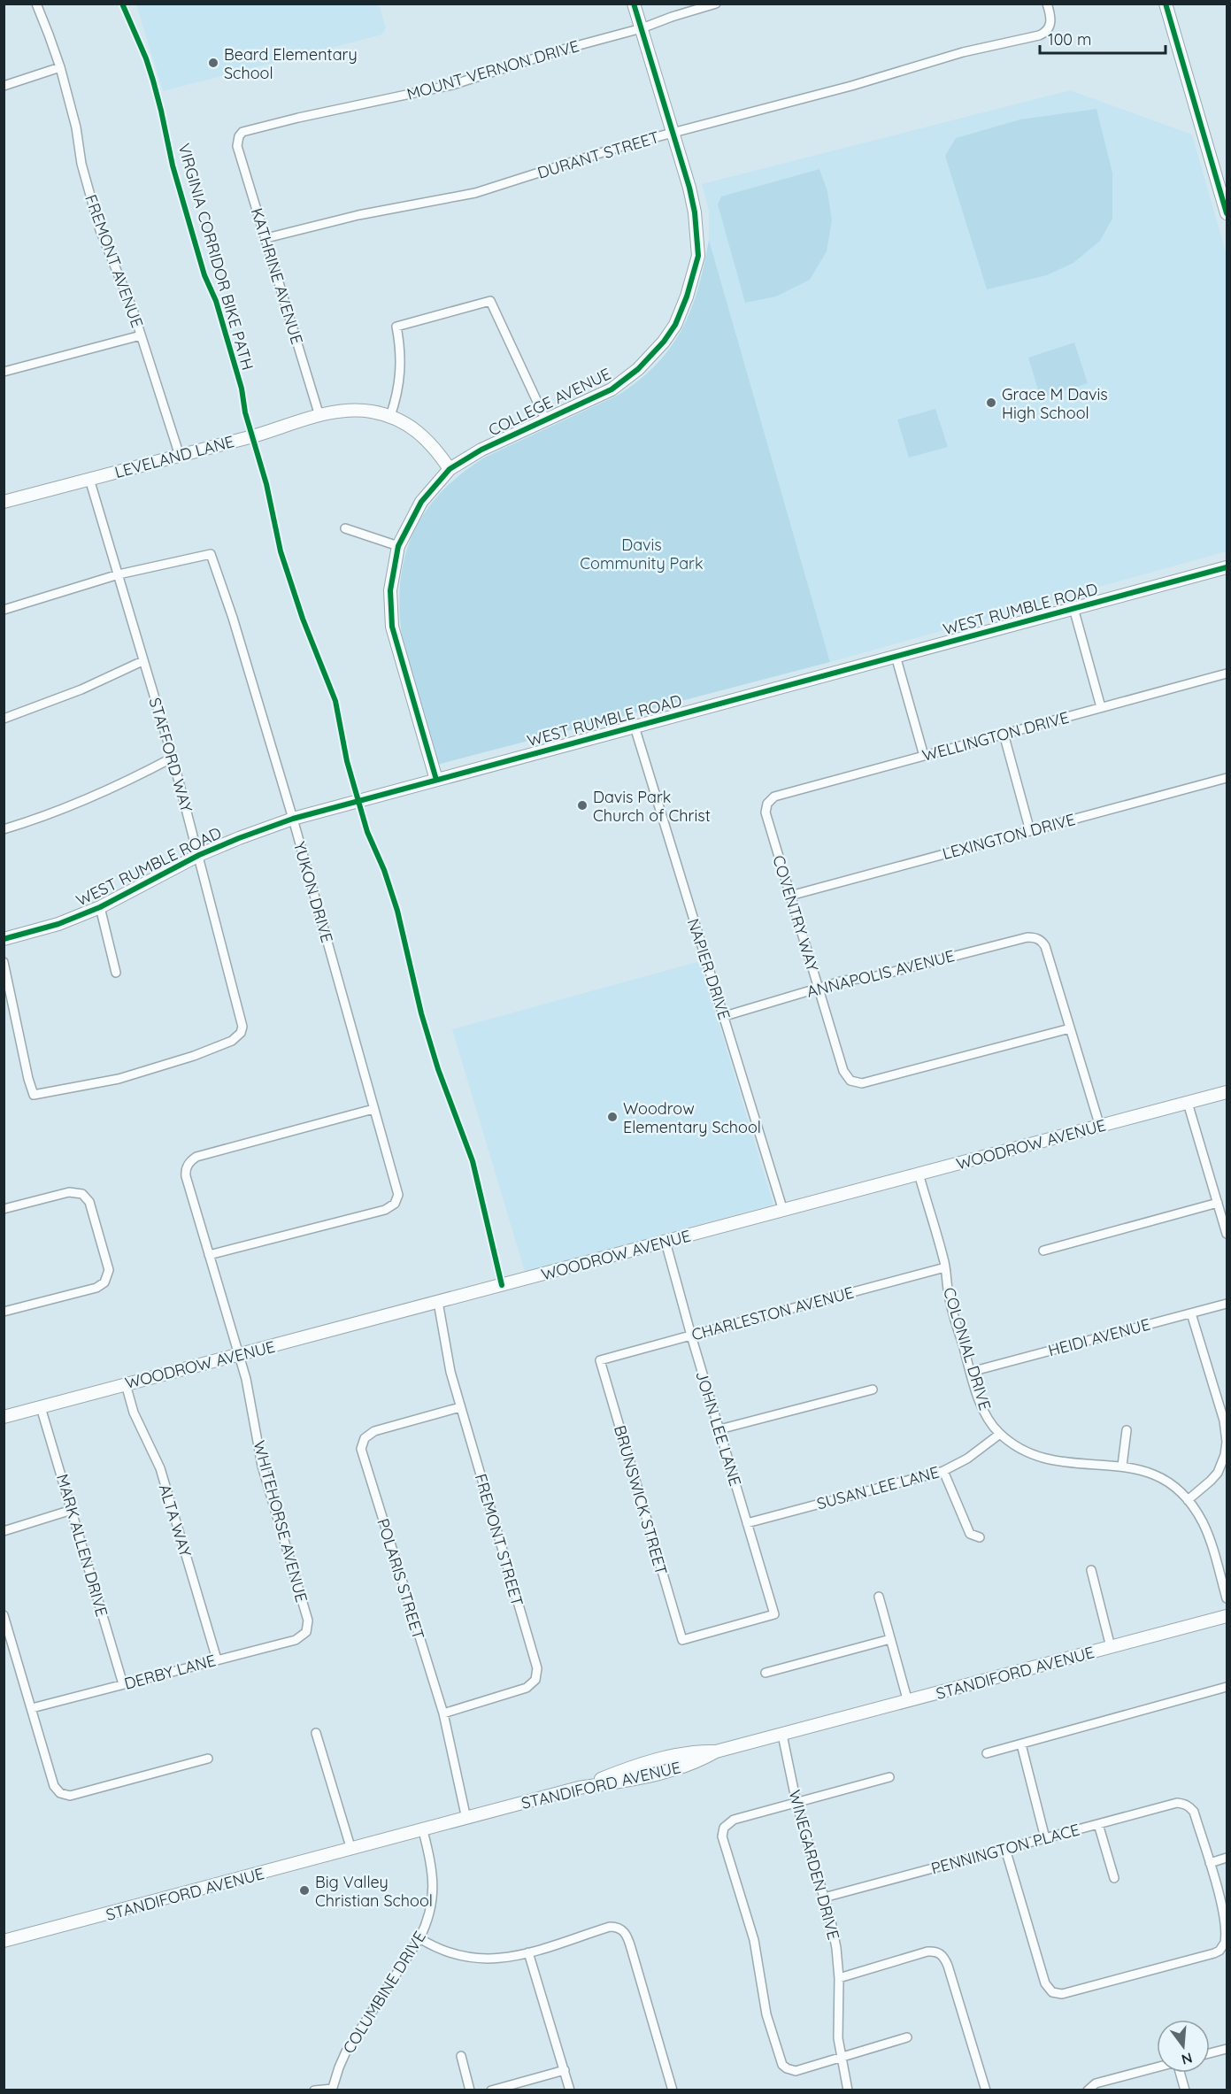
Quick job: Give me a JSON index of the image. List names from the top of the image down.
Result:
{
  "streets": {
    "street": [
      "MOUNT VERNON DRIVE",
      "DURANT STREET",
      "FREMONT AVENUE",
      "KATHRINE AVENUE",
      "COLLEGE AVENUE",
      "LEVELAND LANE",
      "WEST RUMBLE ROAD",
      "WELLINGTON DRIVE",
      "STAFFORD WAY",
      "LEXINGTON DRIVE",
      "YUKON DRIVE",
      "COVENTRY WAY",
      "NAPIER DRIVE",
      "ANNAPOLIS AVENUE",
      "WOODROW AVENUE",
      "CHARLESTON AVENUE",
      "HEIDI AVENUE",
      "COLONIAL DRIVE",
      "JOHN LEE LANE",
      "SUSAN LEE LANE",
      "BRUNSWICK STREET",
      "ALTA WAY",
      "WHITEHORSE AVENUE",
      "FREMONT STREET",
      "MARK ALLEN DRIVE",
      "POLARIS STREET",
      "DERBY LANE",
      "STANDIFORD AVENUE",
      "PENNINGTON PLACE",
      "WINEGARDEN DRIVE",
      "COLUMBINE DRIVE"
    ],
    "cycle path": ["VIRGINIA CORRIDOR BIKE PATH"]
  },
  "crossings": [
    ["MOUNT VERNON DRIVE", "KATHRINE AVENUE"],
    ["MOUNT VERNON DRIVE", "COLLEGE AVENUE"],
    ["DURANT STREET", "KATHRINE AVENUE"],
    ["DURANT STREET", "COLLEGE AVENUE"],
    ["FREMONT AVENUE", "LEVELAND LANE"],
    ["KATHRINE AVENUE", "LEVELAND LANE"],
    ["COLLEGE AVENUE", "LEVELAND LANE"],
    ["COLLEGE AVENUE", "WEST RUMBLE ROAD"],
    ["LEVELAND LANE", "STAFFORD WAY"],
    ["WEST RUMBLE ROAD", "STAFFORD WAY"],
    ["WEST RUMBLE ROAD", "YUKON DRIVE"],
    ["WEST RUMBLE ROAD", "NAPIER DRIVE"],
    ["WELLINGTON DRIVE", "COVENTRY WAY"],
    ["STAFFORD WAY", "YUKON DRIVE"],
    ["LEXINGTON DRIVE", "COVENTRY WAY"],
    ["YUKON DRIVE", "WHITEHORSE AVENUE"],
    ["COVENTRY WAY", "ANNAPOLIS AVENUE"],
    ["NAPIER DRIVE", "ANNAPOLIS AVENUE"],
    ["NAPIER DRIVE", "WOODROW AVENUE"],
    ["WOODROW AVENUE", "COLONIAL DRIVE"],
    ["WOODROW AVENUE", "JOHN LEE LANE"],
    ["WOODROW AVENUE", "ALTA WAY"],
    ["WOODROW AVENUE", "WHITEHORSE AVENUE"],
    ["WOODROW AVENUE", "FREMONT STREET"],
    ["WOODROW AVENUE", "MARK ALLEN DRIVE"],
    ["CHARLESTON AVENUE", "COLONIAL DRIVE"],
    ["CHARLESTON AVENUE", "JOHN LEE LANE"],
    ["CHARLESTON AVENUE", "BRUNSWICK STREET"],
    ["HEIDI AVENUE", "COLONIAL DRIVE"],
    ["COLONIAL DRIVE", "SUSAN LEE LANE"],
    ["JOHN LEE LANE", "SUSAN LEE LANE"],
    ["JOHN LEE LANE", "BRUNSWICK STREET"],
    ["ALTA WAY", "DERBY LANE"],
    ["WHITEHORSE AVENUE", "DERBY LANE"],
    ["FREMONT STREET", "POLARIS STREET"],
    ["MARK ALLEN DRIVE", "DERBY LANE"],
    ["POLARIS STREET", "STANDIFORD AVENUE"],
    ["STANDIFORD AVENUE", "WINEGARDEN DRIVE"],
    ["STANDIFORD AVENUE", "COLUMBINE DRIVE"],
    ["PENNINGTON PLACE", "WINEGARDEN DRIVE"]
  ],
  "parks": ["Davis Community Park"],
  "places": [
    "Beard Elementary School",
    "Grace M Davis High School",
    "Davis Park Church of Christ",
    "Woodrow Elementary School",
    "Big Valley Christian School"
  ],
  "scale_bar": "100 m",
  "north": "bottom"
}
